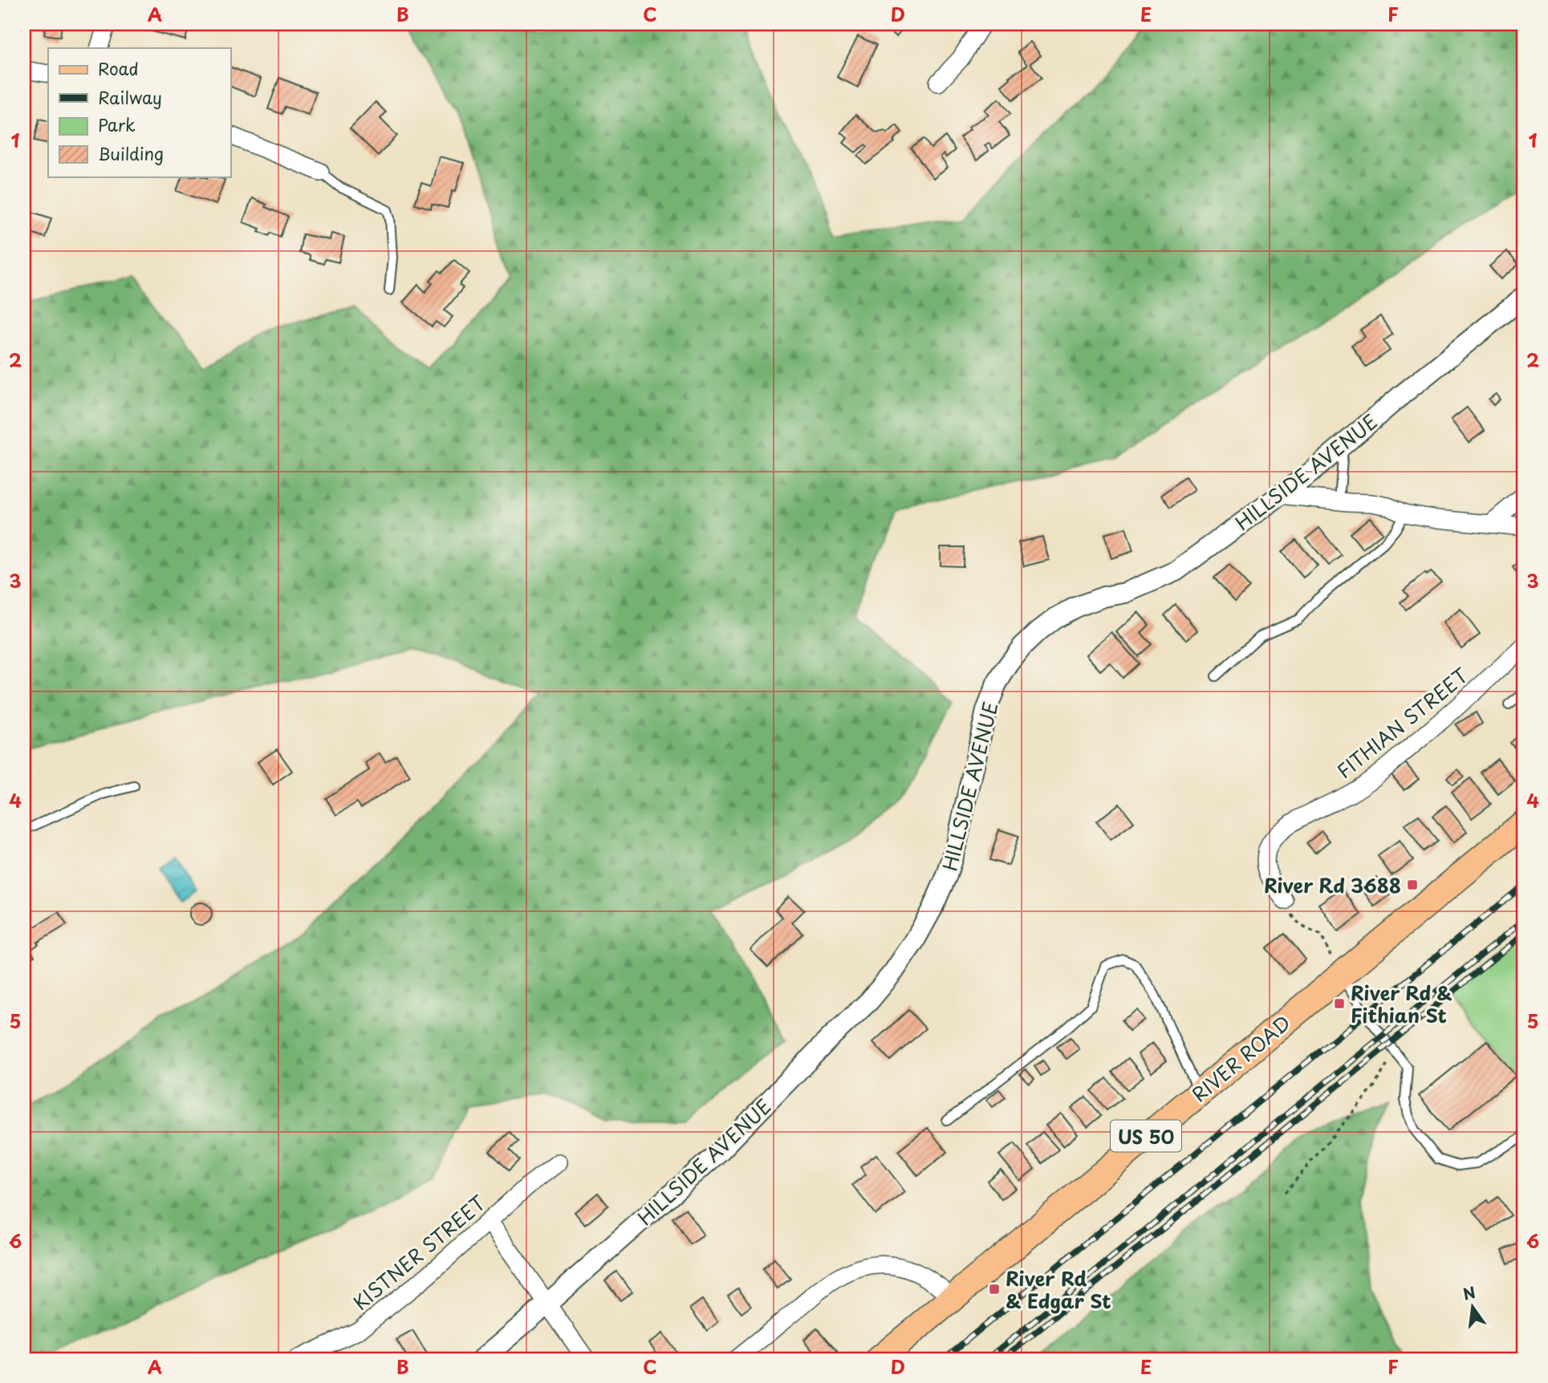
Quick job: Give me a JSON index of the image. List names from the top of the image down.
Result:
{
  "streets": {
    "main road": ["RIVER ROAD", "US 50"],
    "street": ["HILLSIDE AVENUE", "FITHIAN STREET", "KISTNER STREET"]
  },
  "places": {
    "transit": ["River Rd 3688", "River Rd & Fithian St", "River Rd & Edgar St"]
  },
  "legend": [
    "Road",
    "Railway",
    "Park",
    "Building"
  ],
  "north": "top",
  "grid": {
    "columns": [
      "A",
      "B",
      "C",
      "D",
      "E",
      "F"
    ],
    "rows": [
      "1",
      "2",
      "3",
      "4",
      "5",
      "6"
    ]
  }
}
